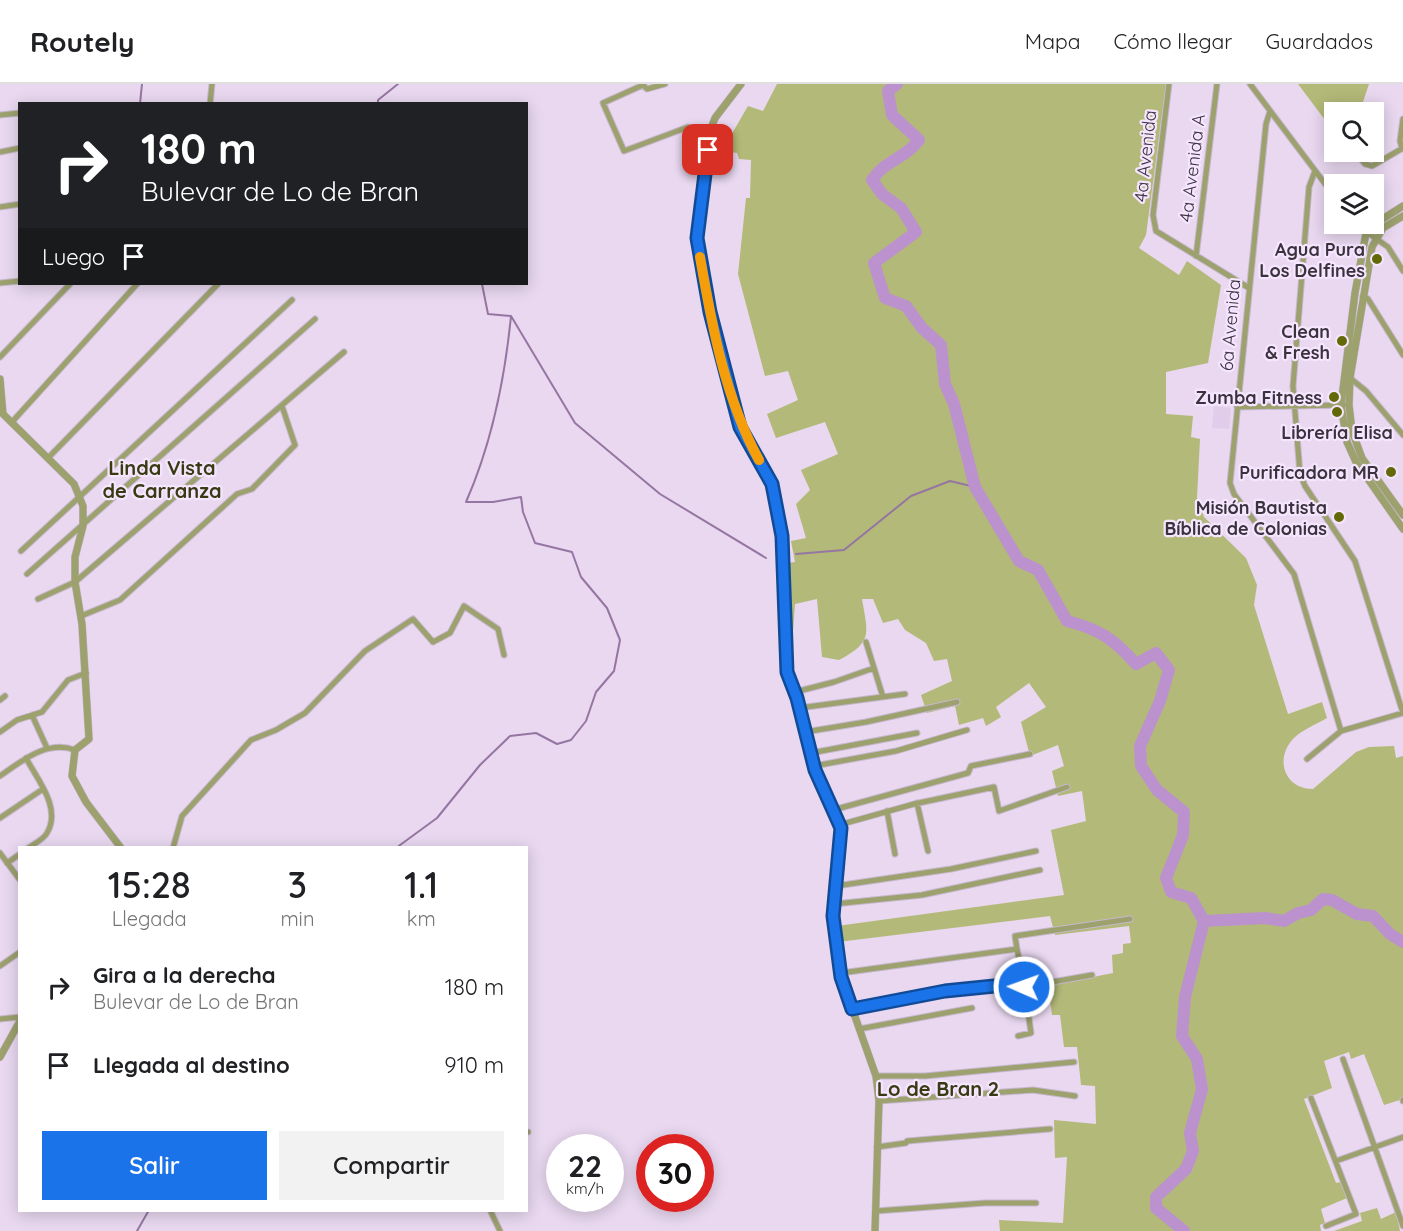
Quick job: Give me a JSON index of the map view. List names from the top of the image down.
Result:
{
  "streets": {
    "street": ["4a Avenida", "4a Avenida A", "6a Avenida"]
  },
  "crossings": [
    ["4a Avenida", "4a Avenida A"]
  ],
  "districts": ["Linda Vista de Carranza", "Lo de Bran 2"],
  "places": [
    "Agua Pura Los Delfines",
    "Clean & Fresh",
    "Zumba Fitness",
    "Librería Elisa",
    "Purificadora MR",
    "Misión Bautista Bíblica de Colonias"
  ],
  "page": {
    "header": "Routely",
    "nav": ["Mapa", "Cómo llegar", "Guardados"],
    "turn": ["180 m", "Bulevar de Lo de Bran"],
    "then": "Luego",
    "eta": [
      "15:28",
      "Llegada",
      "3",
      "min",
      "1.1",
      "km"
    ],
    "list": [
      {
        "name": "Gira a la derecha",
        "note": "Bulevar de Lo de Bran",
        "value": "180 m"
      },
      {
        "name": "Llegada al destino",
        "value": "910 m"
      }
    ],
    "buttons": ["Salir", "Compartir"],
    "speed": "22 km/h",
    "limit": "30"
  }
}
